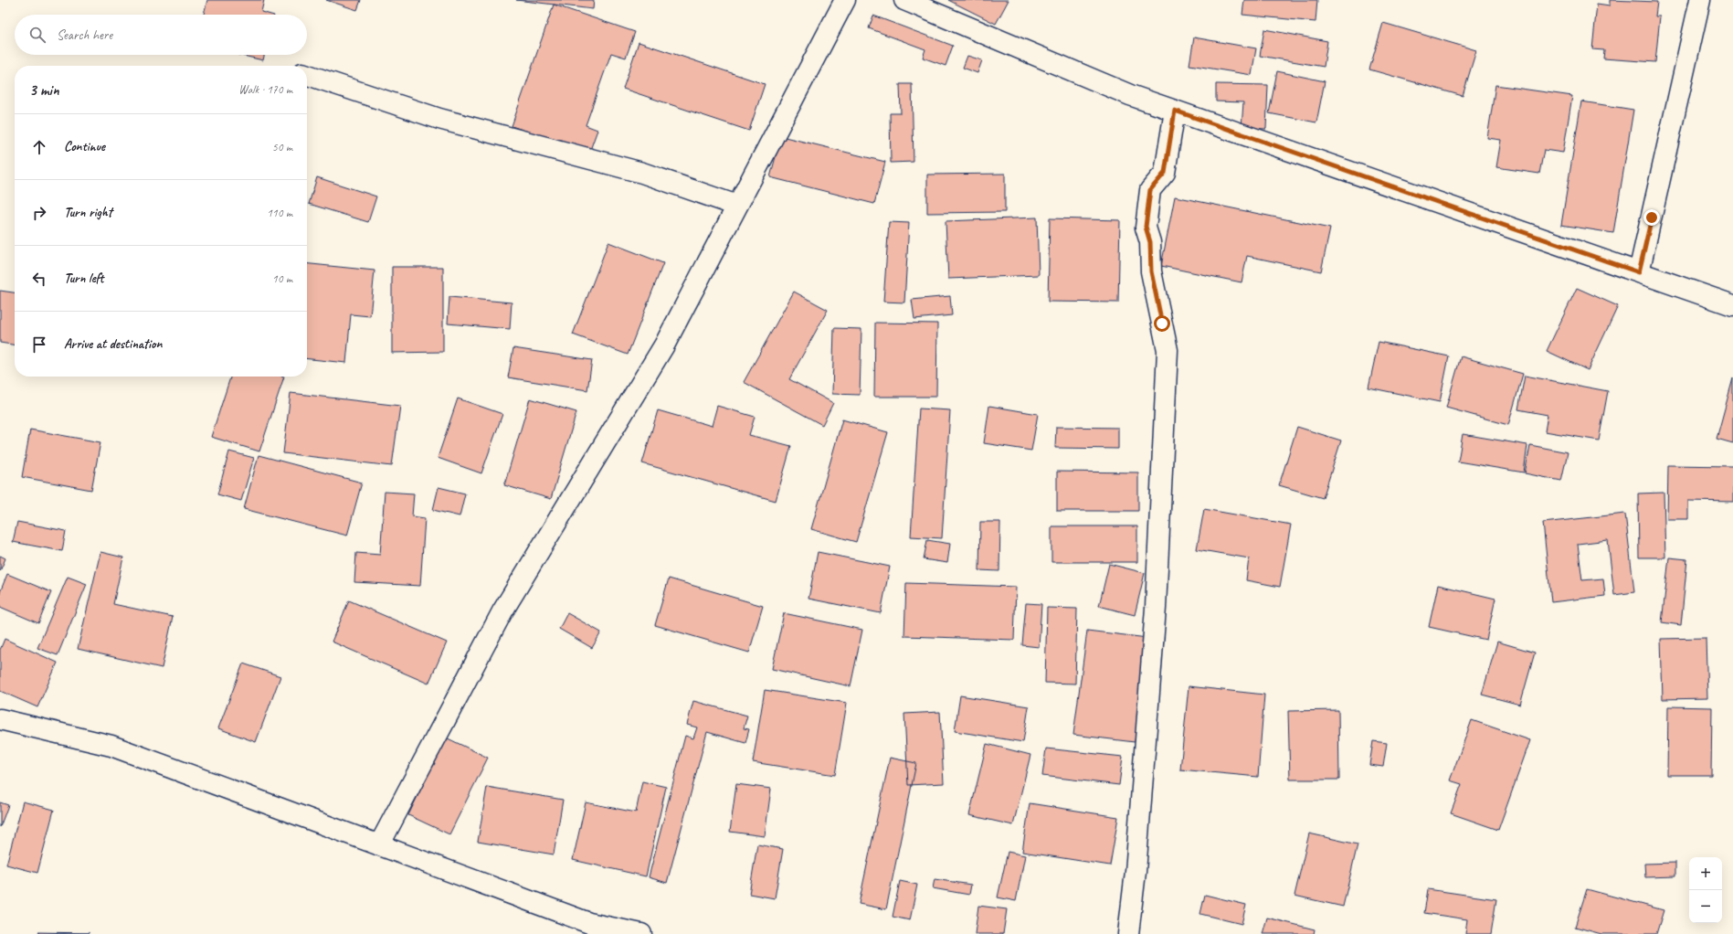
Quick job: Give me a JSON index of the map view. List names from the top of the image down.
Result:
{
  "page": {
    "search": "Search here",
    "heading": ["3 min", "Walk · 170 m"],
    "list": [
      ["Continue", "50 m"],
      ["Turn right", "110 m"],
      ["Turn left", "10 m"],
      "Arrive at destination"
    ],
    "map_buttons": ["+", "−"]
  }
}
